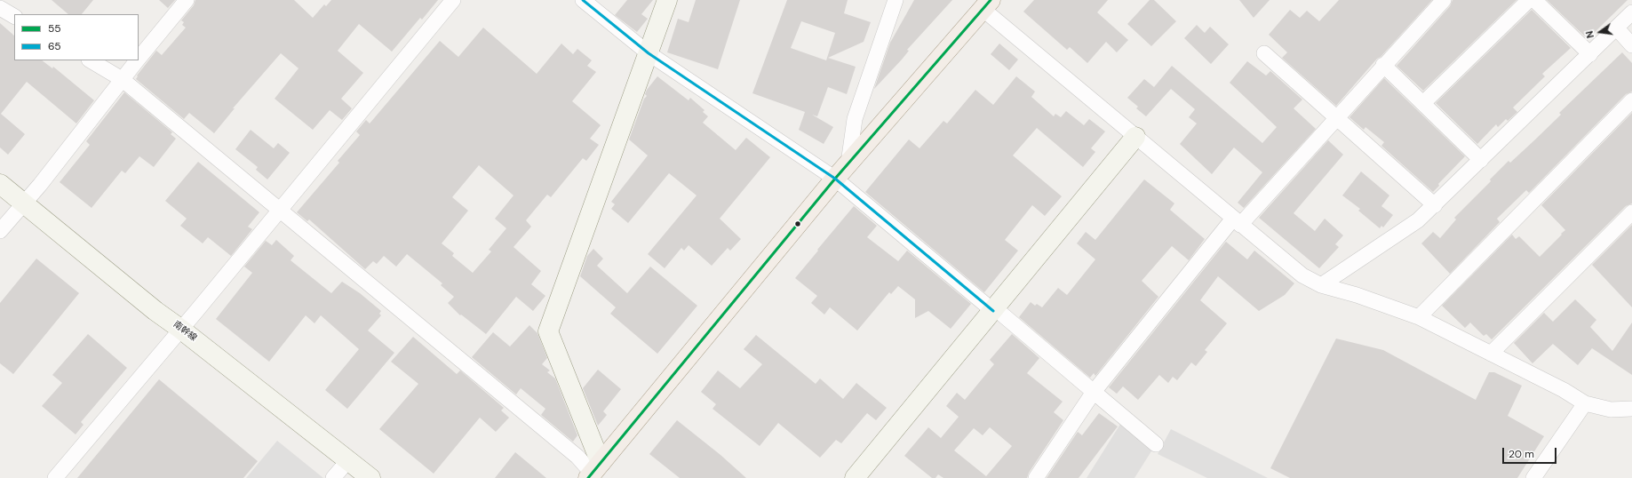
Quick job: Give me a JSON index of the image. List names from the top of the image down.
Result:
{
  "streets": {
    "street": ["南幹線"]
  },
  "lines": ["transit line 55", "transit line 65"],
  "legend": ["55", "65"],
  "scale_bar": "20 m",
  "north": "left"
}
